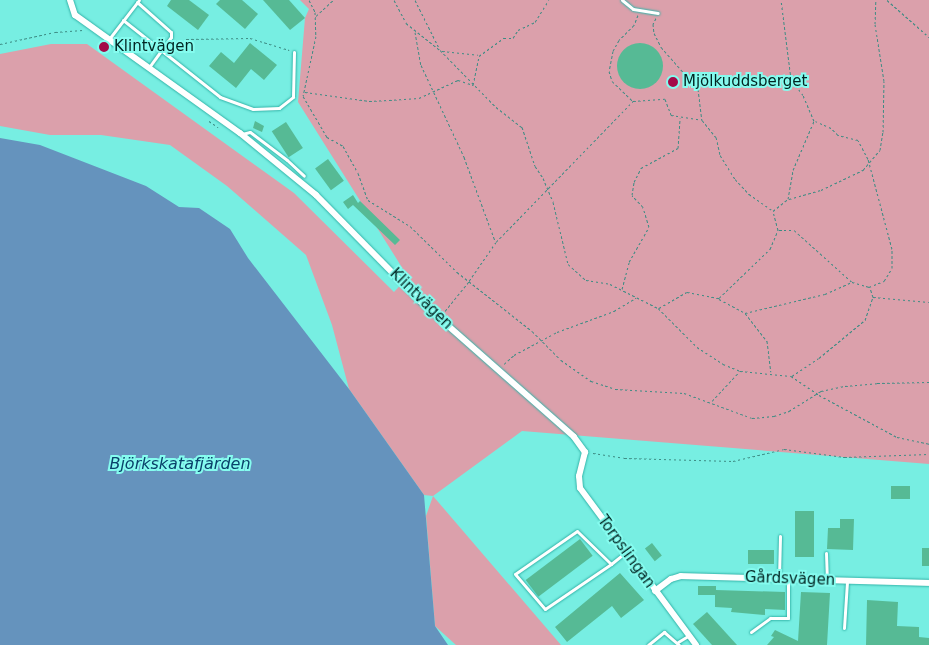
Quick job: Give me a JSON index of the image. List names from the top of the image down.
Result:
{
  "streets": {
    "street": ["Klintvägen", "Torpslingan", "Gårdsvägen"]
  },
  "crossings": [
    ["Klintvägen", "Torpslingan"],
    ["Torpslingan", "Gårdsvägen"]
  ],
  "water": ["Björkskatafjärden"],
  "places": ["Klintvägen", "Mjölkuddsberget"]
}
